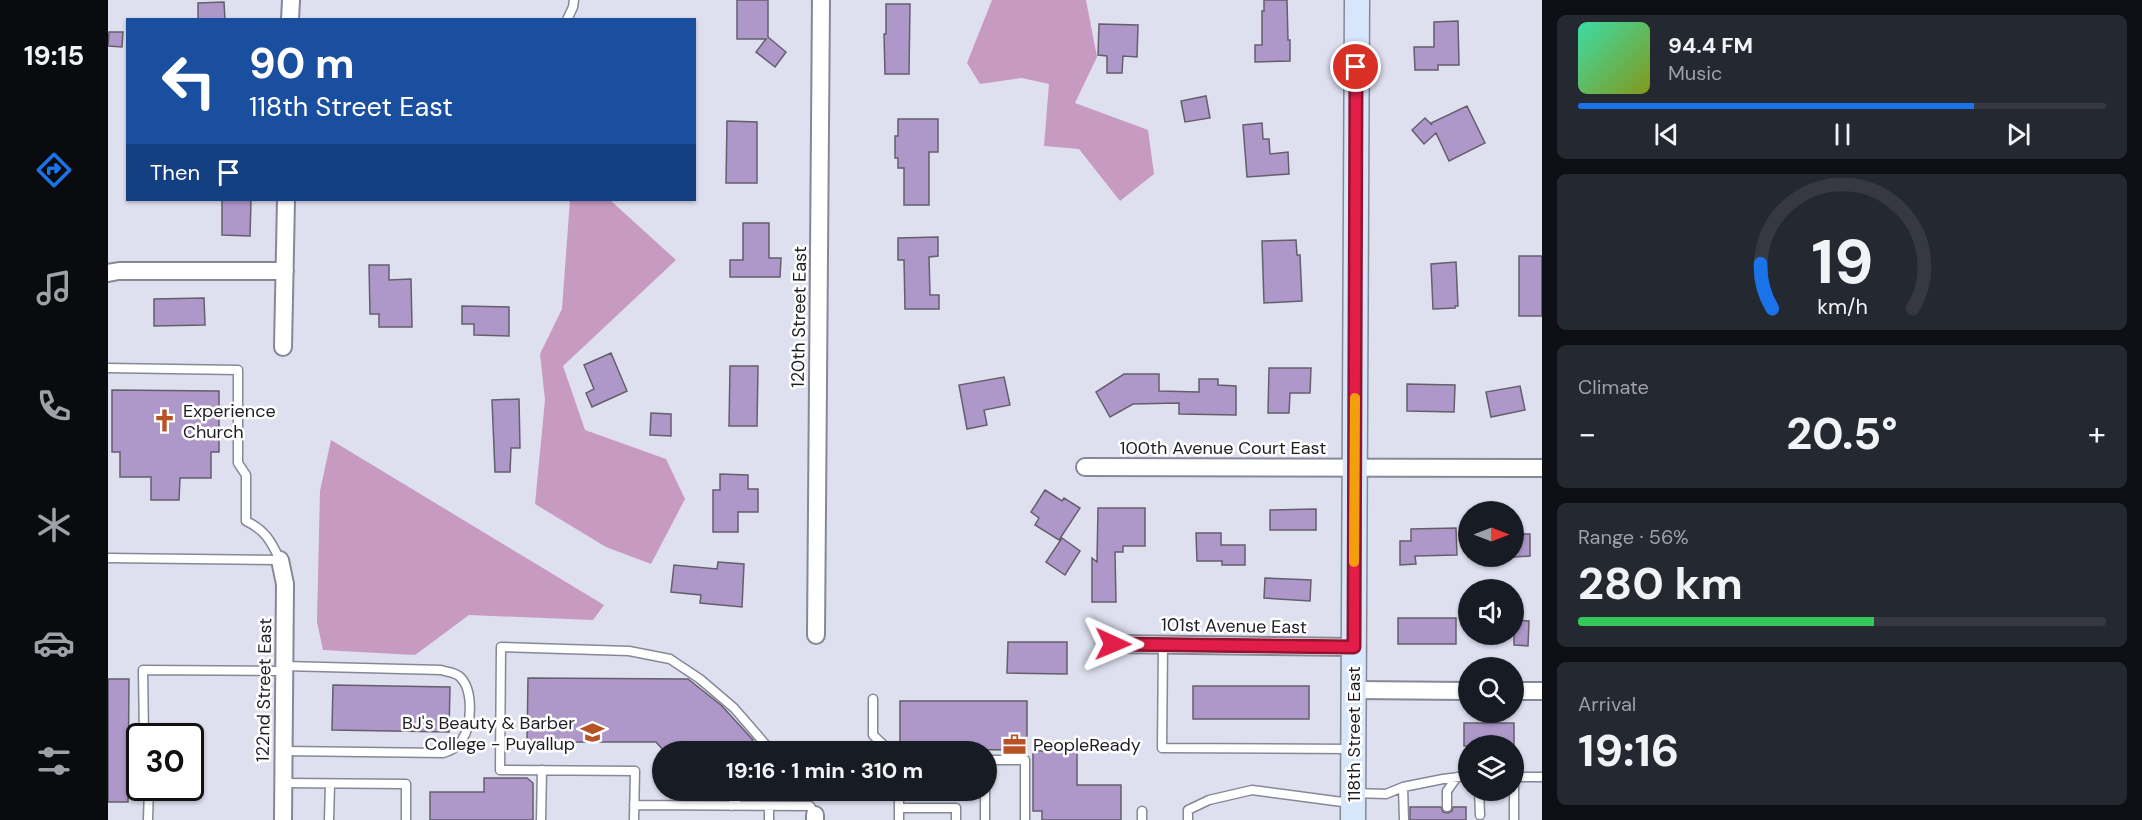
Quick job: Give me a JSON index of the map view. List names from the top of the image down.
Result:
{
  "streets": {
    "street": [
      "120th Street East",
      "100th Avenue Court East",
      "101st Avenue East",
      "122nd Street East",
      "118th Street East"
    ]
  },
  "crossings": [
    ["100th Avenue Court East", "118th Street East"],
    ["101st Avenue East", "118th Street East"]
  ],
  "places": {
    "church": ["Experience Church"],
    "school or university": ["BJ's Beauty & Barber College - Puyallup"],
    "office": ["PeopleReady"]
  },
  "north": "right",
  "page": {
    "tabs": "19:15",
    "turn": ["90 m", "118th Street East"],
    "song": ["94.4 FM", "Music"],
    "then": "Then",
    "tile": [
      "Climate",
      ["Range · 56%", "280 km"],
      ["Arrival", "19:16"]
    ],
    "heat": ["−", "20.5°", "+"],
    "limit": "30",
    "trip": "19:16 · 1 min · 310 m",
    "gauge": ["19", "km/h"]
  }
}
